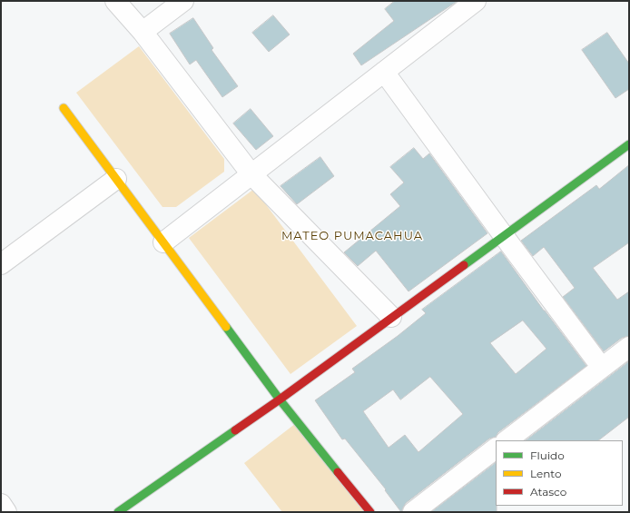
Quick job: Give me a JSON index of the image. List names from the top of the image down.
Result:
{
  "districts": ["MATEO PUMACAHUA"],
  "legend": ["Fluido", "Lento", "Atasco"]
}
